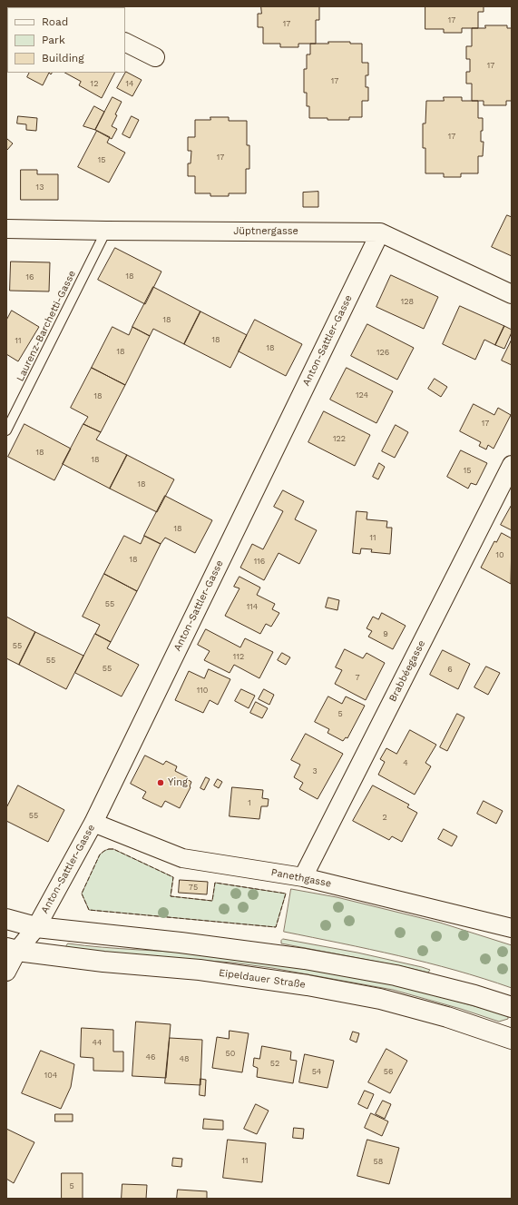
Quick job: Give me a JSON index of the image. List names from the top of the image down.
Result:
{
  "streets": {
    "main road": ["Eipeldauer Straße"],
    "street": [
      "Jüptnergasse",
      "Anton-Sattler-Gasse",
      "Brabbéegasse",
      "Panethgasse"
    ],
    "lane": ["Laurenz-Barchetti-Gasse"]
  },
  "crossings": [
    ["Jüptnergasse", "Laurenz-Barchetti-Gasse"],
    ["Jüptnergasse", "Anton-Sattler-Gasse"],
    ["Anton-Sattler-Gasse", "Panethgasse"],
    ["Anton-Sattler-Gasse", "Eipeldauer Straße"],
    ["Brabbéegasse", "Panethgasse"]
  ],
  "places": ["Ying"],
  "house_numbers": [
    "17",
    "17",
    "17",
    "17",
    "12",
    "14",
    "17",
    "17",
    "15",
    "13",
    "18",
    "16",
    "128",
    "18",
    "18",
    "11",
    "18",
    "18",
    "126",
    "124",
    "18",
    "17",
    "122",
    "18",
    "18",
    "15",
    "18",
    "18",
    "11",
    "10",
    "18",
    "116",
    "55",
    "114",
    "9",
    "55",
    "112",
    "55",
    "55",
    "6",
    "7",
    "110",
    "5",
    "4",
    "3",
    "1",
    "55",
    "2",
    "75",
    "44",
    "50",
    "46",
    "48",
    "52",
    "54",
    "56",
    "104",
    "11",
    "58",
    "5"
  ],
  "legend": ["Road", "Park", "Building"]
}
